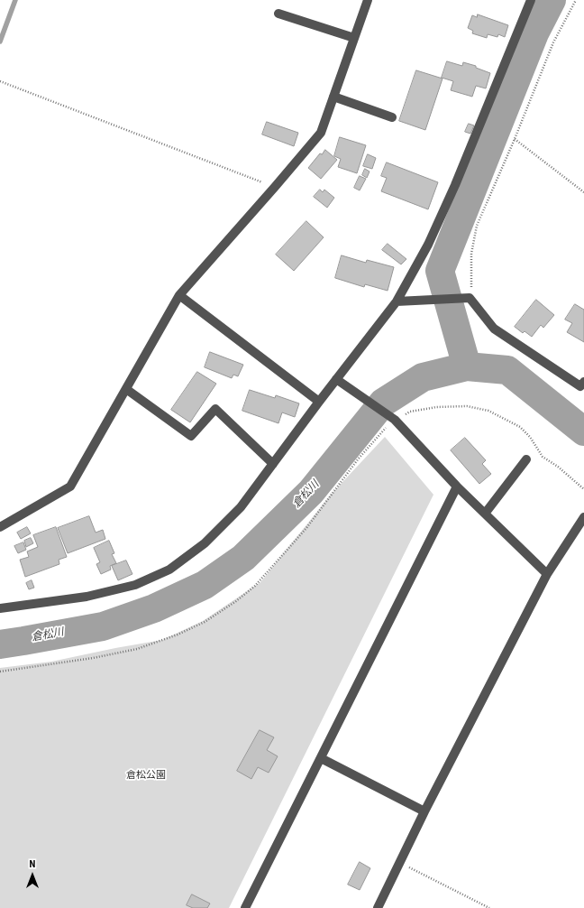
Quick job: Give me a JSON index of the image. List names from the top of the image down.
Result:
{
  "water": ["倉松川"],
  "parks": ["倉松公園"],
  "north": "top"
}
